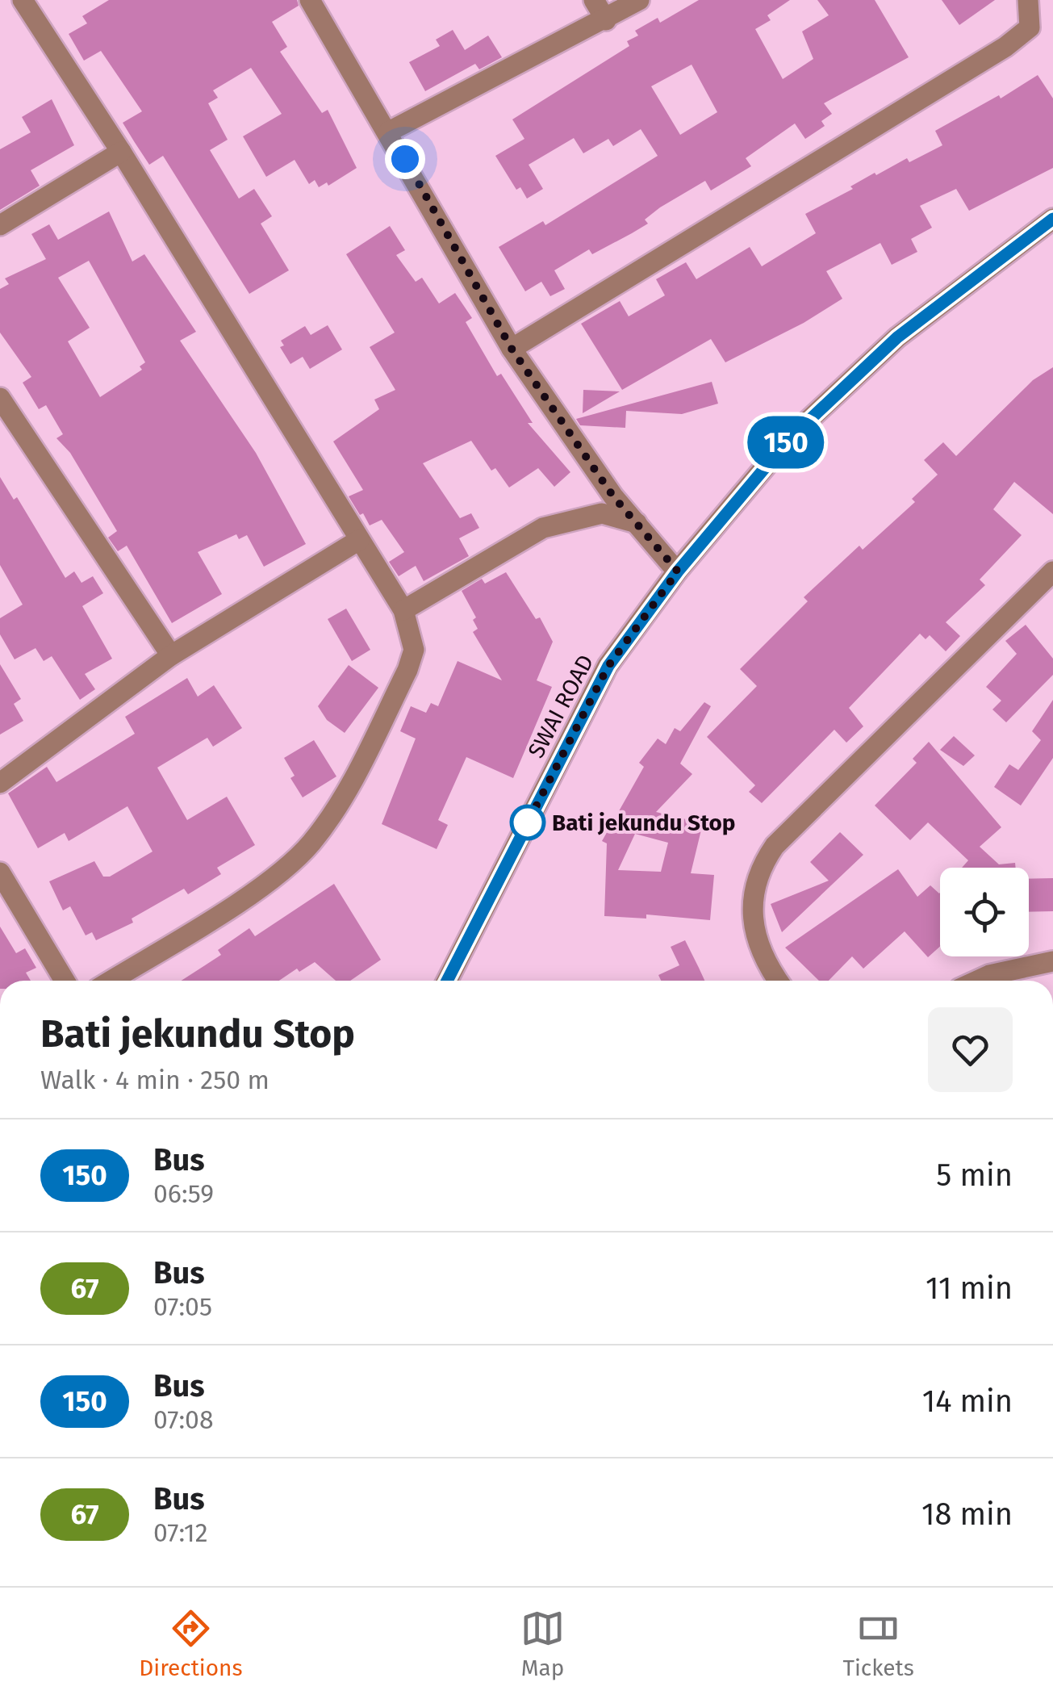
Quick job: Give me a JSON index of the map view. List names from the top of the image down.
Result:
{
  "streets": {
    "street": ["SWAI ROAD"]
  },
  "places": ["Bati jekundu Stop"],
  "lines": ["bus line 150"],
  "page": {
    "on_map": "150",
    "heading": ["Bati jekundu Stop", "Walk · 4 min · 250 m"],
    "list": [
      {
        "mark": "150",
        "name": "Bus",
        "note": "06:59",
        "value": "5 min"
      },
      {
        "mark": "67",
        "name": "Bus",
        "note": "07:05",
        "value": "11 min"
      },
      {
        "mark": "150",
        "name": "Bus",
        "note": "07:08",
        "value": "14 min"
      },
      {
        "mark": "67",
        "name": "Bus",
        "note": "07:12",
        "value": "18 min"
      }
    ],
    "tabs": ["Directions", "Map", "Tickets"]
  }
}
